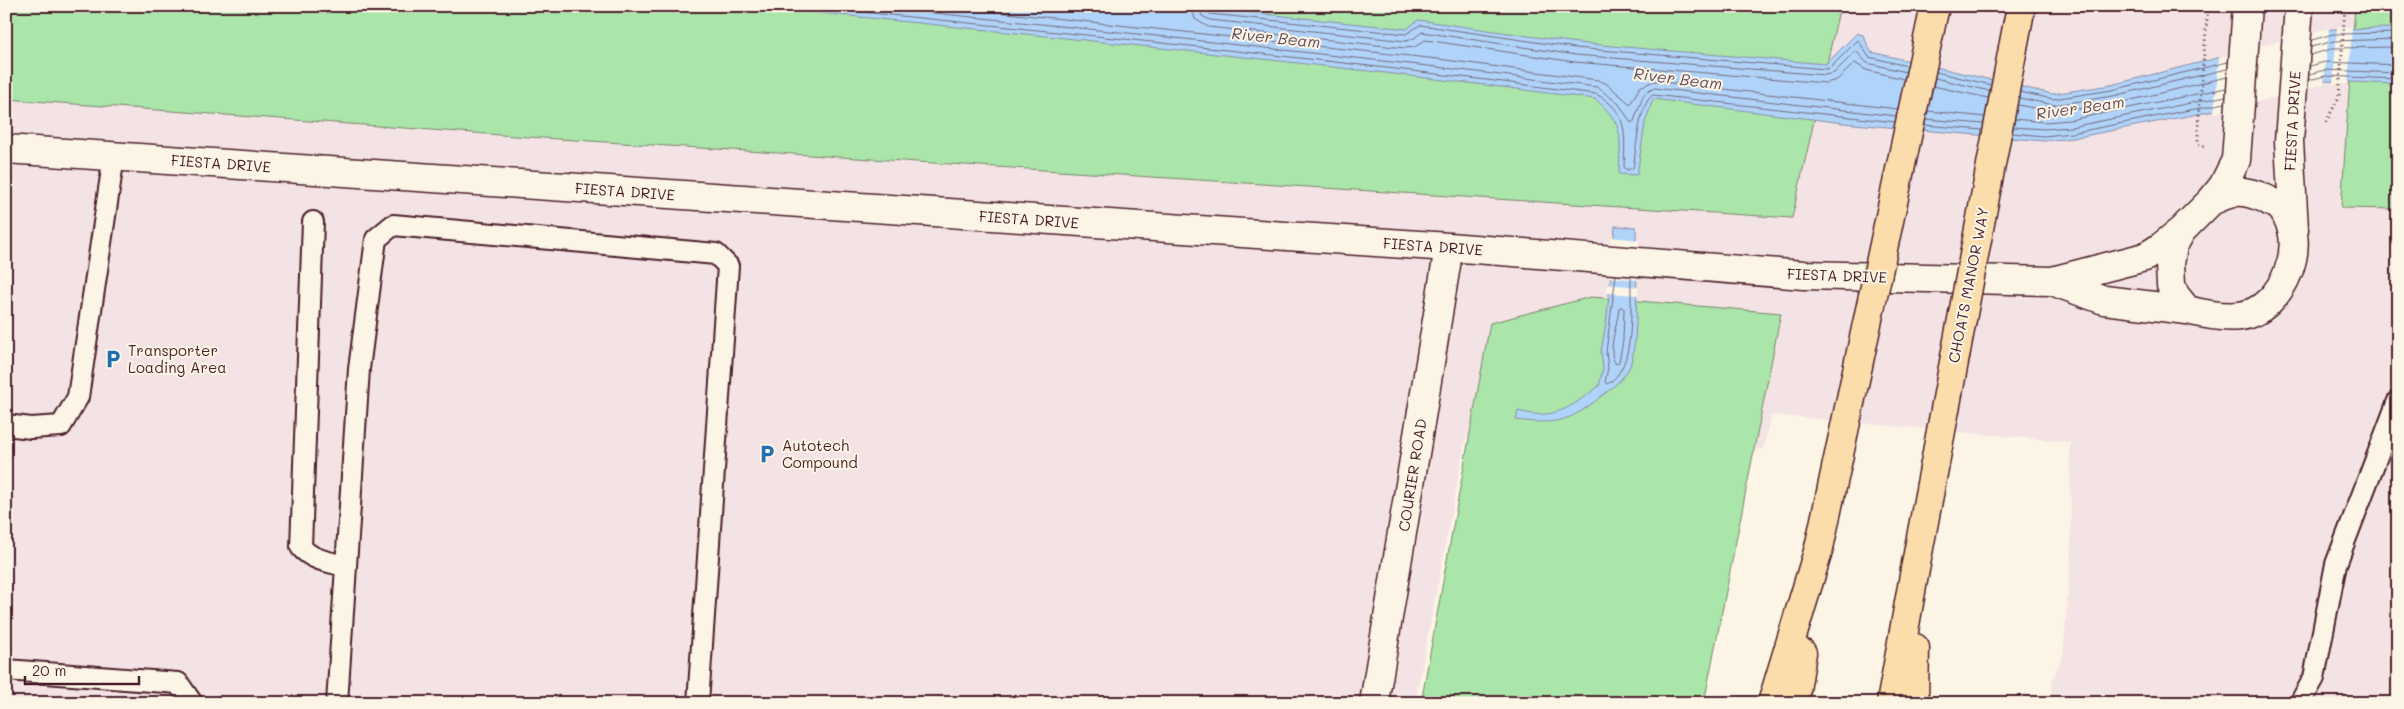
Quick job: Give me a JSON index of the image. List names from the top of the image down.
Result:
{
  "streets": {
    "highway": ["CHOATS MANOR WAY"],
    "street": ["FIESTA DRIVE", "COURIER ROAD"]
  },
  "crossings": [
    ["FIESTA DRIVE", "COURIER ROAD"]
  ],
  "water": ["River Beam"],
  "places": {
    "parking": ["Transporter Loading Area", "Autotech Compound"]
  },
  "scale_bar": "20 m"
}
